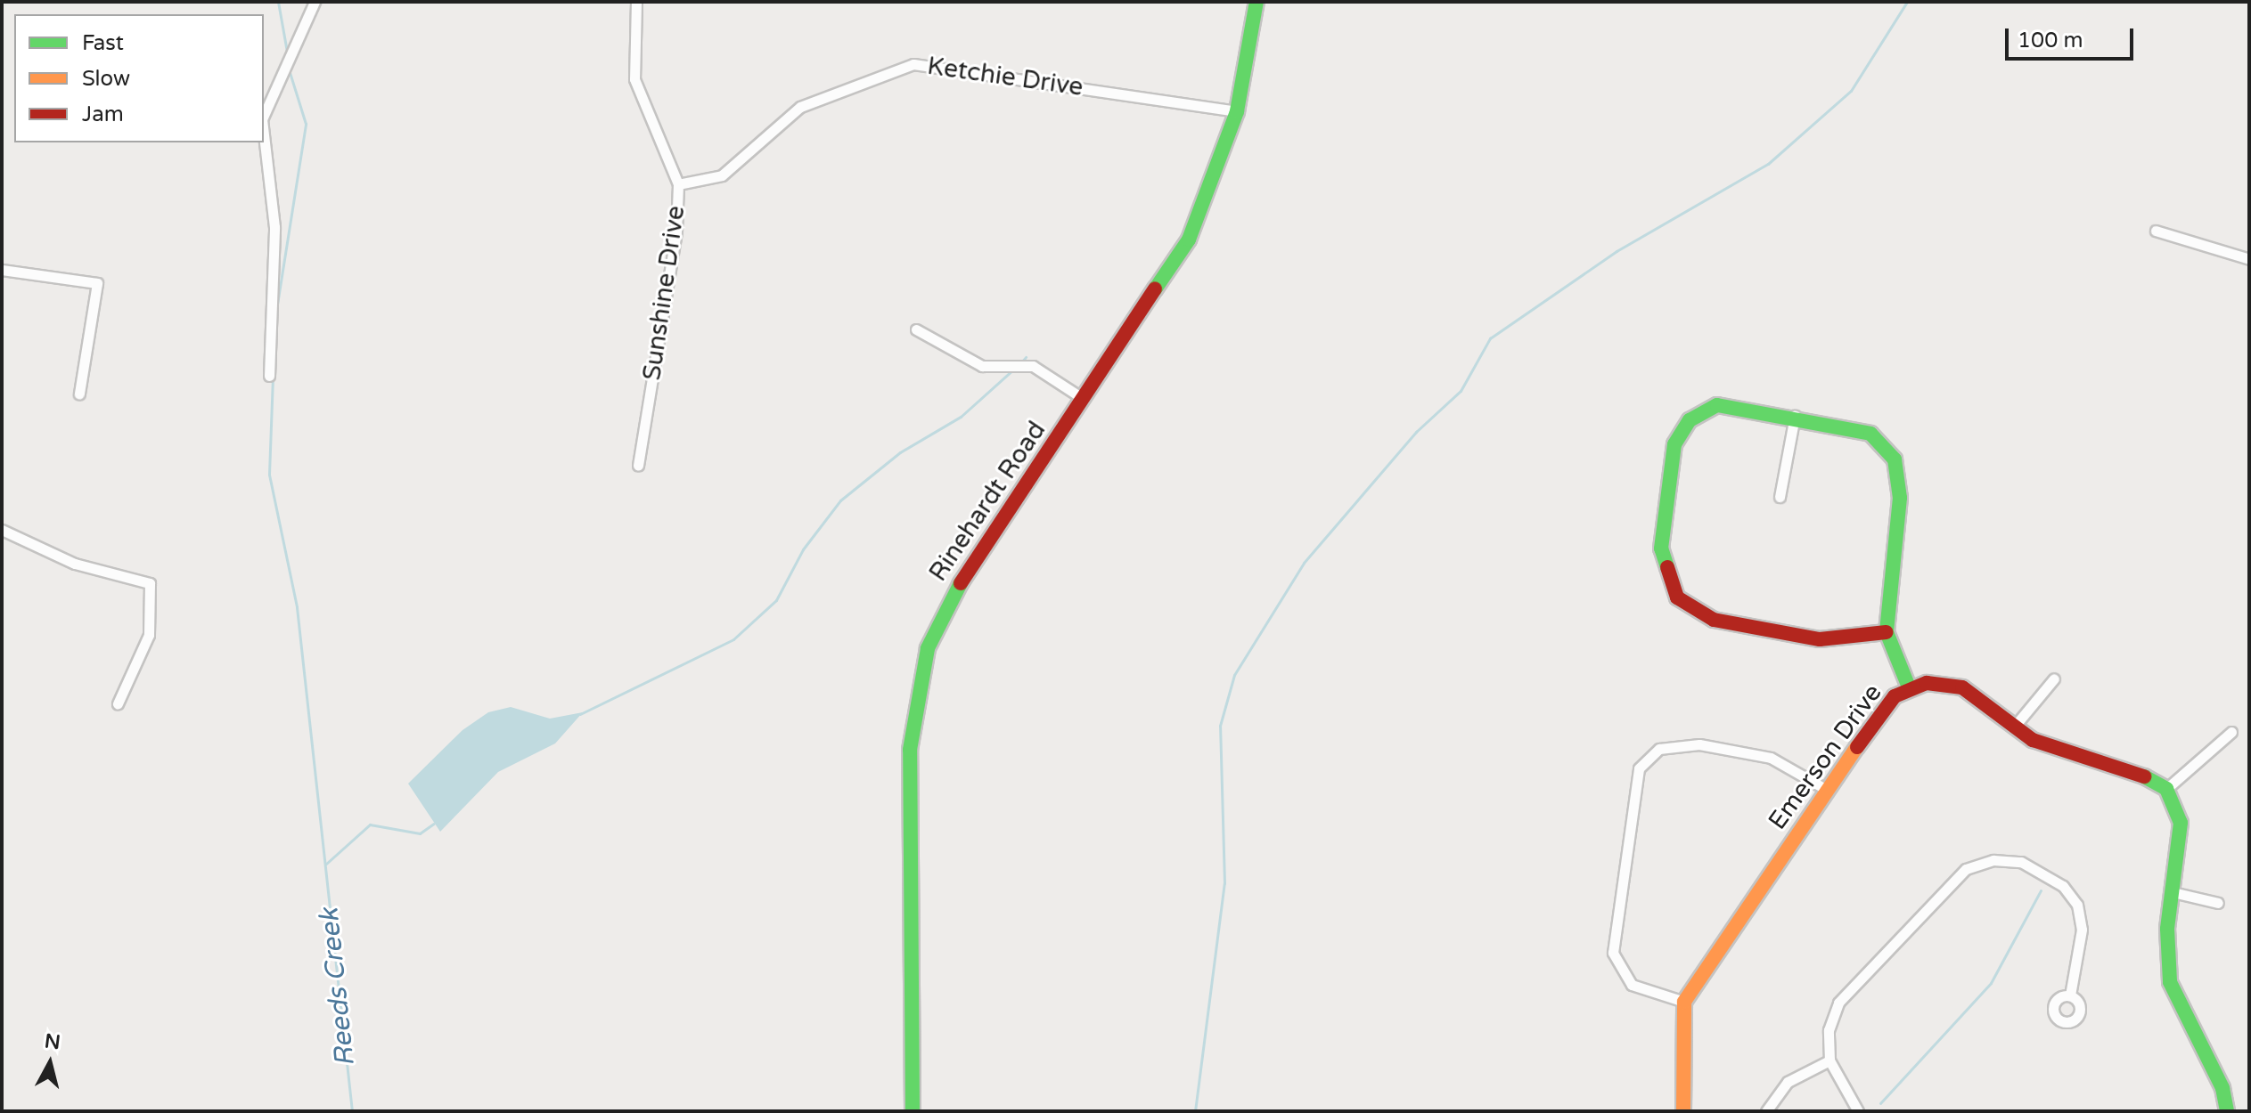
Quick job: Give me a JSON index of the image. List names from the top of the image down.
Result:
{
  "streets": {
    "street": [
      "Ketchie Drive",
      "Sunshine Drive",
      "Rinehardt Road",
      "Emerson Drive"
    ]
  },
  "crossings": [
    ["Ketchie Drive", "Sunshine Drive"],
    ["Ketchie Drive", "Rinehardt Road"]
  ],
  "water": ["Reeds Creek"],
  "legend": ["Fast", "Slow", "Jam"],
  "scale_bar": "100 m",
  "north": "top"
}
